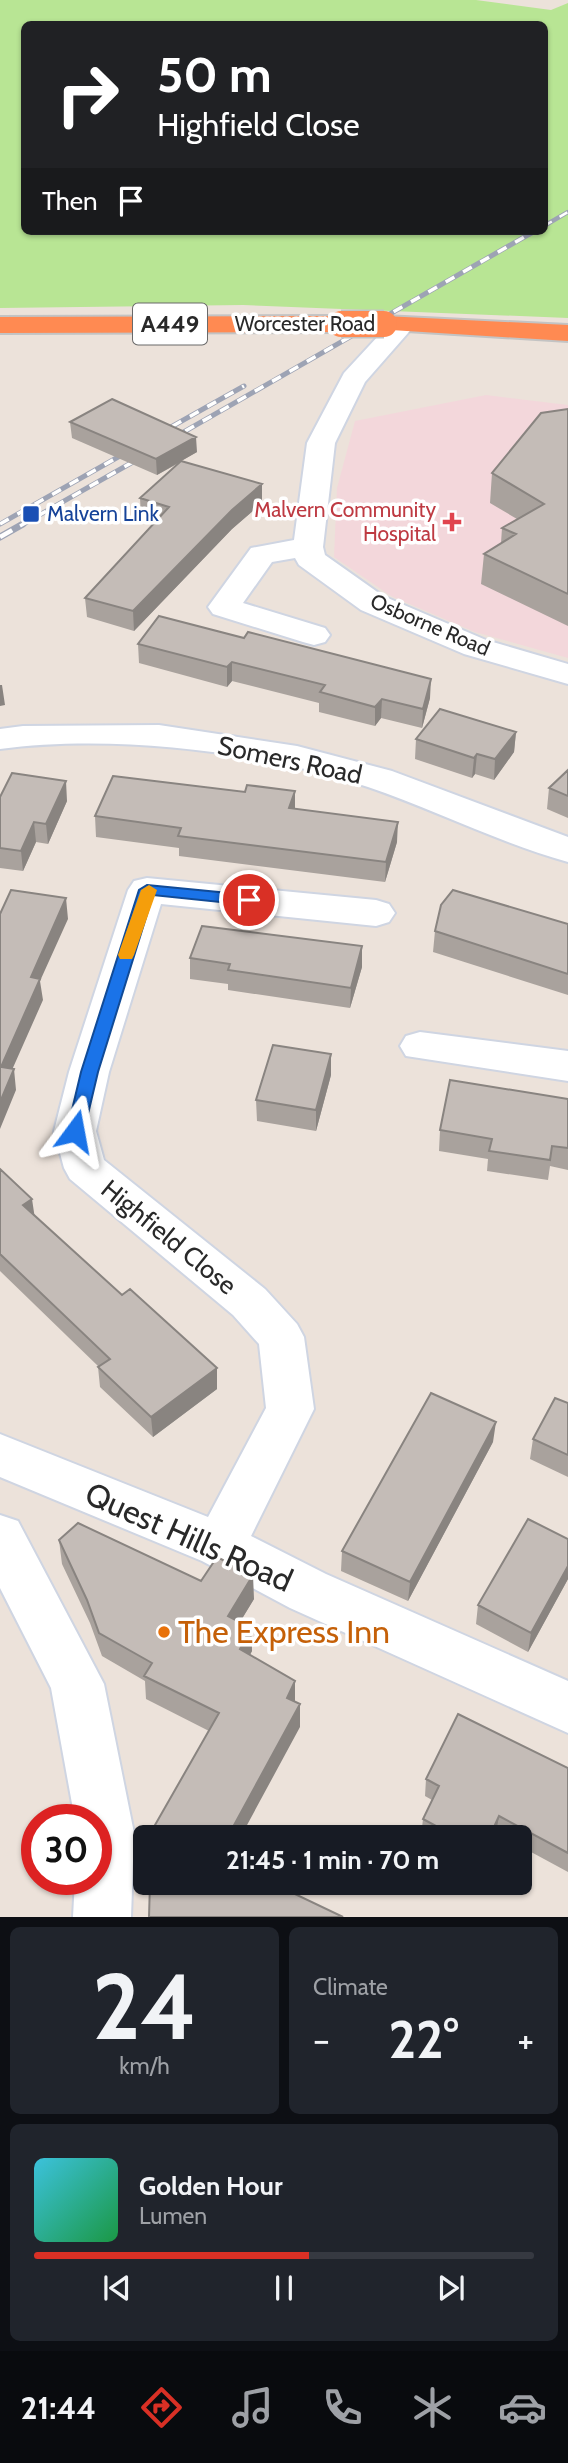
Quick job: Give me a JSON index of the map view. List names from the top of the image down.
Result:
{
  "streets": {
    "highway": ["A449", "Worcester Road"],
    "street": [
      "Osborne Road",
      "Somers Road",
      "Highfield Close",
      "Quest Hills Road"
    ]
  },
  "crossings": [
    ["Highfield Close", "Quest Hills Road"]
  ],
  "places": {
    "transit": ["Malvern Link"],
    "health": ["Malvern Community Hospital"],
    "other": ["The Express Inn"]
  },
  "page": {
    "turn": ["50 m", "Highfield Close"],
    "then": "Then",
    "limit": "30",
    "trip": "21:45 · 1 min · 70 m",
    "tile": [
      ["24", "km/h"],
      "Climate"
    ],
    "heat": ["−", "22°", "+"],
    "song": ["Golden Hour", "Lumen"],
    "tabs": "21:44"
  }
}
